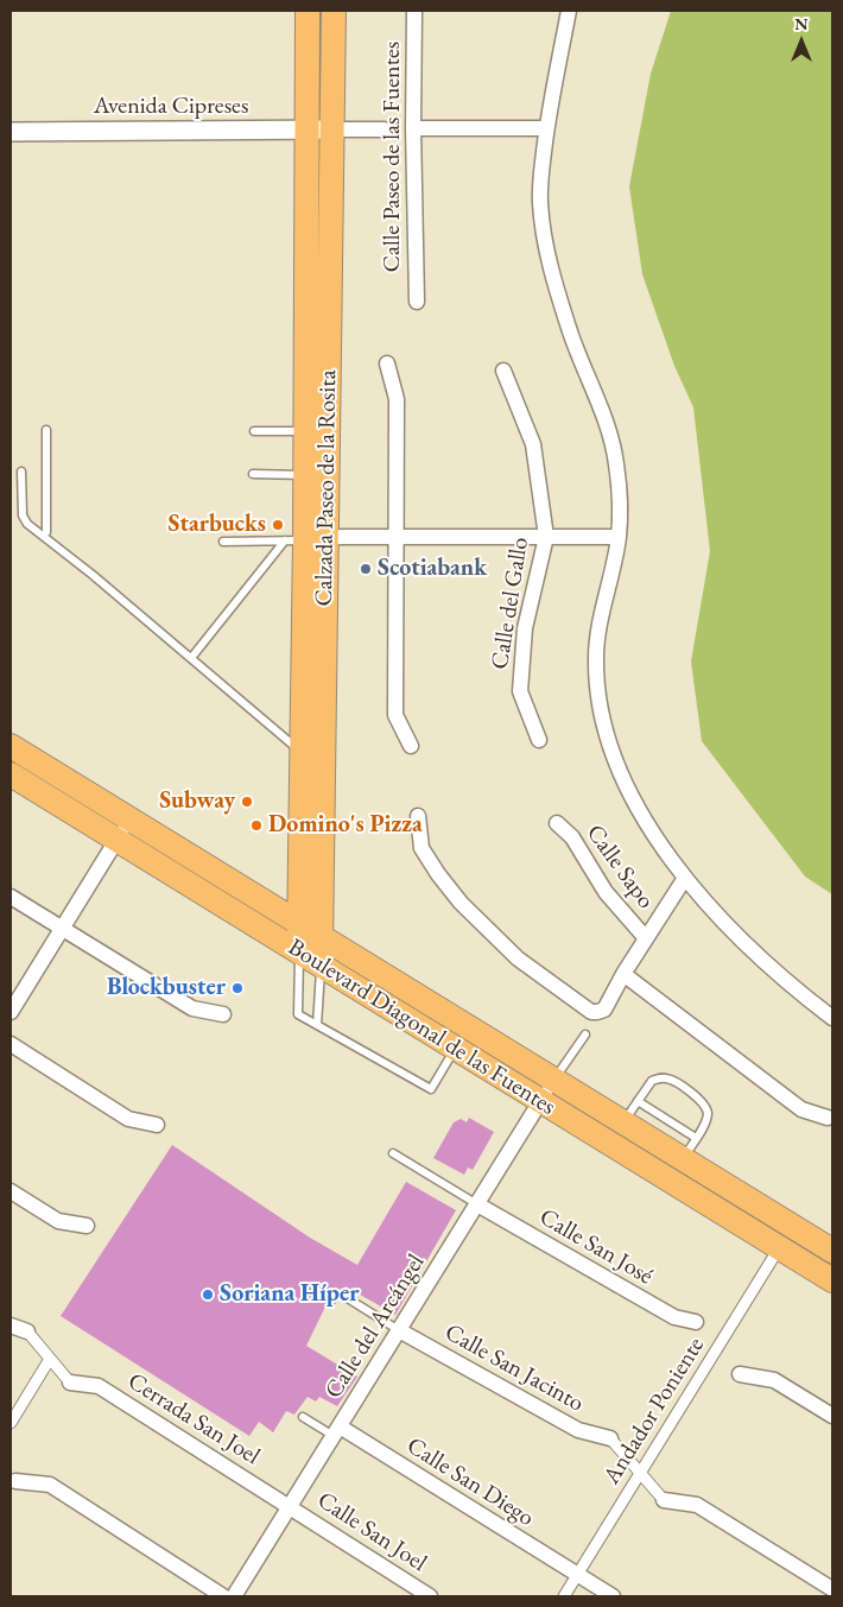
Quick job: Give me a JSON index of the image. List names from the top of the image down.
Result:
{
  "streets": {
    "main road": ["Calzada Paseo de la Rosita", "Boulevard Diagonal de las Fuentes"],
    "street": [
      "Avenida Cipreses",
      "Calle Paseo de las Fuentes",
      "Calle del Gallo",
      "Calle Sapo",
      "Calle San José",
      "Calle del Arcángel",
      "Calle San Jacinto",
      "Andador Poniente",
      "Cerrada San Joel",
      "Calle San Diego",
      "Calle San Joel"
    ]
  },
  "crossings": [
    ["Avenida Cipreses", "Calzada Paseo de la Rosita"],
    ["Calzada Paseo de la Rosita", "Boulevard Diagonal de las Fuentes"],
    ["Boulevard Diagonal de las Fuentes", "Calle del Arcángel"],
    ["Boulevard Diagonal de las Fuentes", "Andador Poniente"],
    ["Calle San José", "Calle del Arcángel"],
    ["Calle del Arcángel", "Calle San Jacinto"],
    ["Calle del Arcángel", "Cerrada San Joel"],
    ["Calle del Arcángel", "Calle San Diego"],
    ["Calle del Arcángel", "Calle San Joel"],
    ["Andador Poniente", "Calle San Diego"],
    ["Cerrada San Joel", "Calle San Joel"]
  ],
  "places": [
    "Starbucks",
    "Scotiabank",
    "Subway",
    "Domino's Pizza",
    "Blockbuster",
    "Soriana Híper"
  ],
  "north": "top"
}
